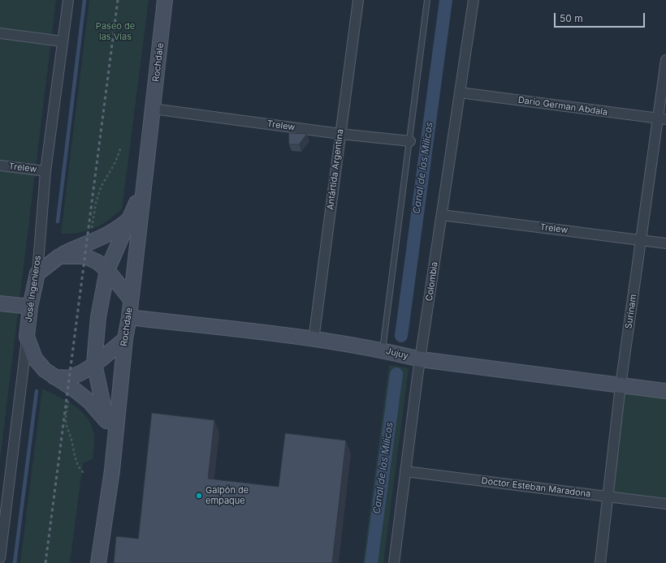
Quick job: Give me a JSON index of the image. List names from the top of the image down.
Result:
{
  "streets": {
    "main road": ["Rochdale", "José Ingenieros", "Jujuy"],
    "street": [
      "Dario German Abdala",
      "Trelew",
      "Antártida Argentina",
      "Colombia",
      "Surinam",
      "Doctor Esteban Maradona"
    ]
  },
  "crossings": [
    ["Rochdale", "Trelew"],
    ["Rochdale", "José Ingenieros"],
    ["Rochdale", "Jujuy"],
    ["Dario German Abdala", "Colombia"],
    ["Dario German Abdala", "Surinam"],
    ["Trelew", "Antártida Argentina"],
    ["Trelew", "Colombia"],
    ["Trelew", "José Ingenieros"],
    ["Trelew", "Surinam"],
    ["Antártida Argentina", "Jujuy"],
    ["Colombia", "Jujuy"],
    ["Colombia", "Doctor Esteban Maradona"],
    ["Surinam", "Jujuy"],
    ["Surinam", "Doctor Esteban Maradona"]
  ],
  "water": ["Canal de los Milicos"],
  "parks": ["Paseo de las Vías"],
  "places": ["Galpón de empaque"],
  "scale_bar": "50 m"
}
